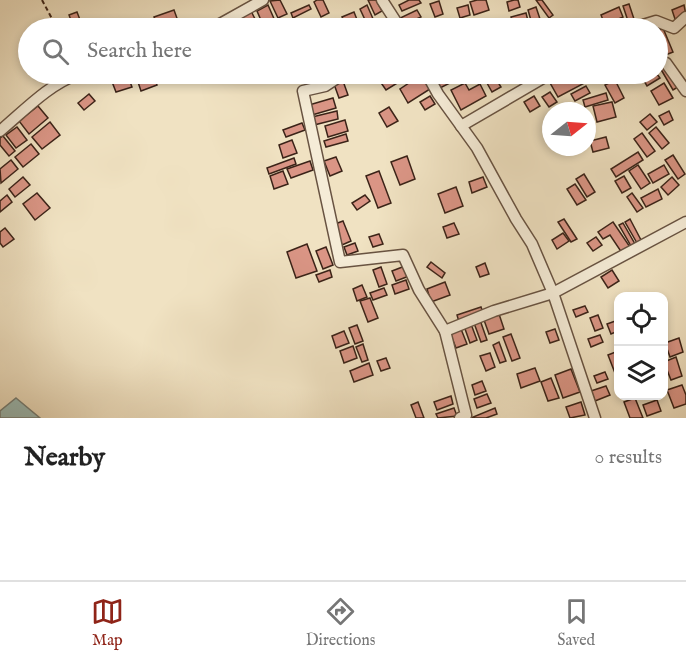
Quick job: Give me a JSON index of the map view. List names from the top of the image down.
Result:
{
  "north": "right",
  "page": {
    "search": "Search here",
    "heading": ["Nearby", "0 results"],
    "nav": ["Map", "Directions", "Saved"]
  }
}
